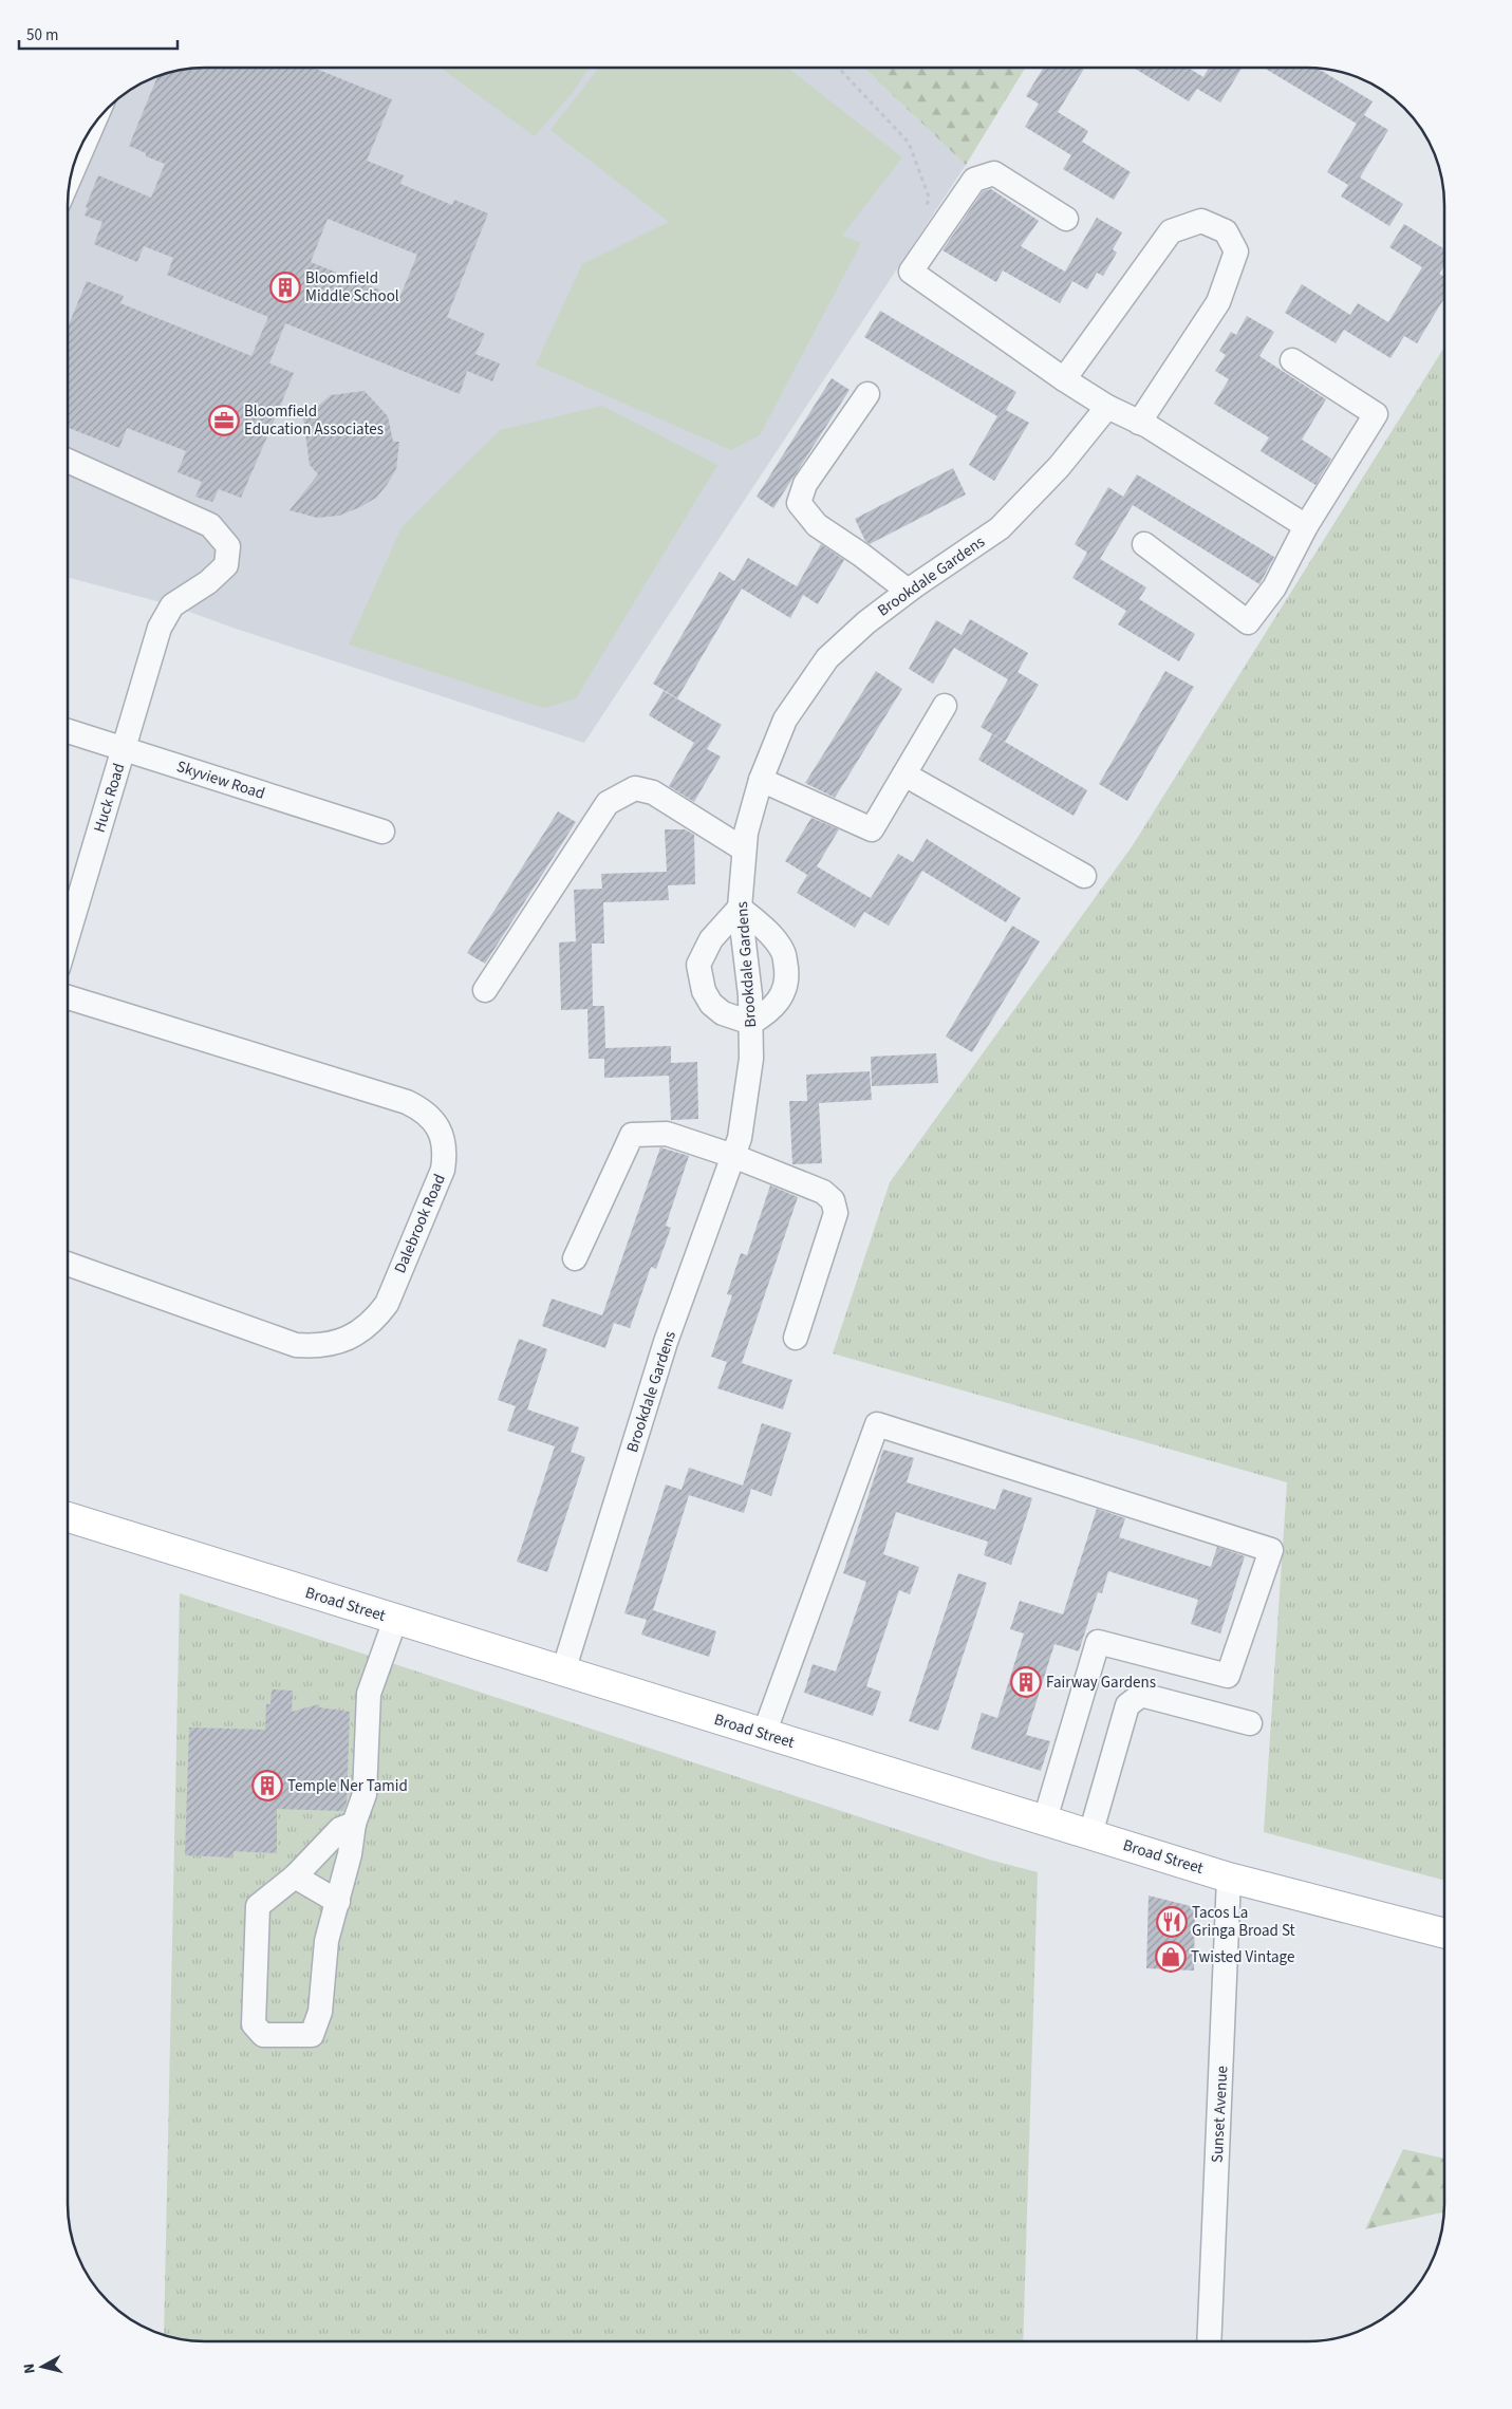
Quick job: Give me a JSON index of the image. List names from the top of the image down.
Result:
{
  "streets": {
    "main road": ["Broad Street"],
    "street": [
      "Brookdale Gardens",
      "Skyview Road",
      "Huck Road",
      "Dalebrook Road",
      "Sunset Avenue"
    ]
  },
  "crossings": [
    ["Brookdale Gardens", "Broad Street"],
    ["Skyview Road", "Huck Road"],
    ["Broad Street", "Sunset Avenue"]
  ],
  "places": {
    "building": ["Bloomfield Middle School", "Fairway Gardens", "Temple Ner Tamid"],
    "office": ["Bloomfield Education Associates"],
    "restaurant": ["Tacos La Gringa Broad St"],
    "shop": ["Twisted Vintage"]
  },
  "scale_bar": "50 m",
  "north": "left"
}
